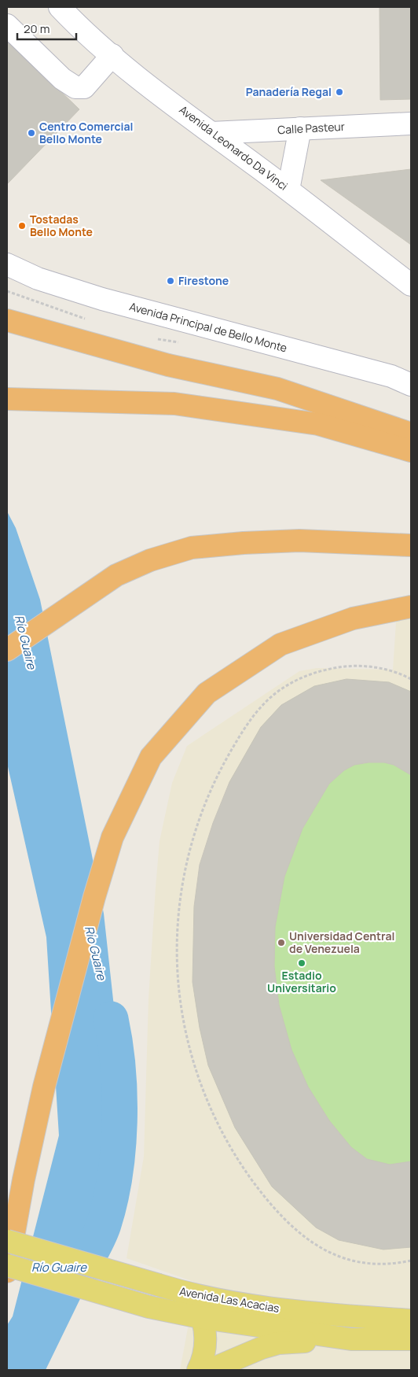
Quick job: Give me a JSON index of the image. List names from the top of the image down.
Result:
{
  "streets": {
    "main road": ["Avenida Las Acacias"],
    "street": ["Calle Pasteur", "Avenida Leonardo Da Vinci", "Avenida Principal de Bello Monte"]
  },
  "crossings": [
    ["Calle Pasteur", "Avenida Leonardo Da Vinci"]
  ],
  "water": ["Río Guaire"],
  "places": [
    "Panadería Regal",
    "Centro Comercial Bello Monte",
    "Tostadas Bello Monte",
    "Firestone",
    "Universidad Central de Venezuela",
    "Estadio Universitario"
  ],
  "scale_bar": "20 m"
}
